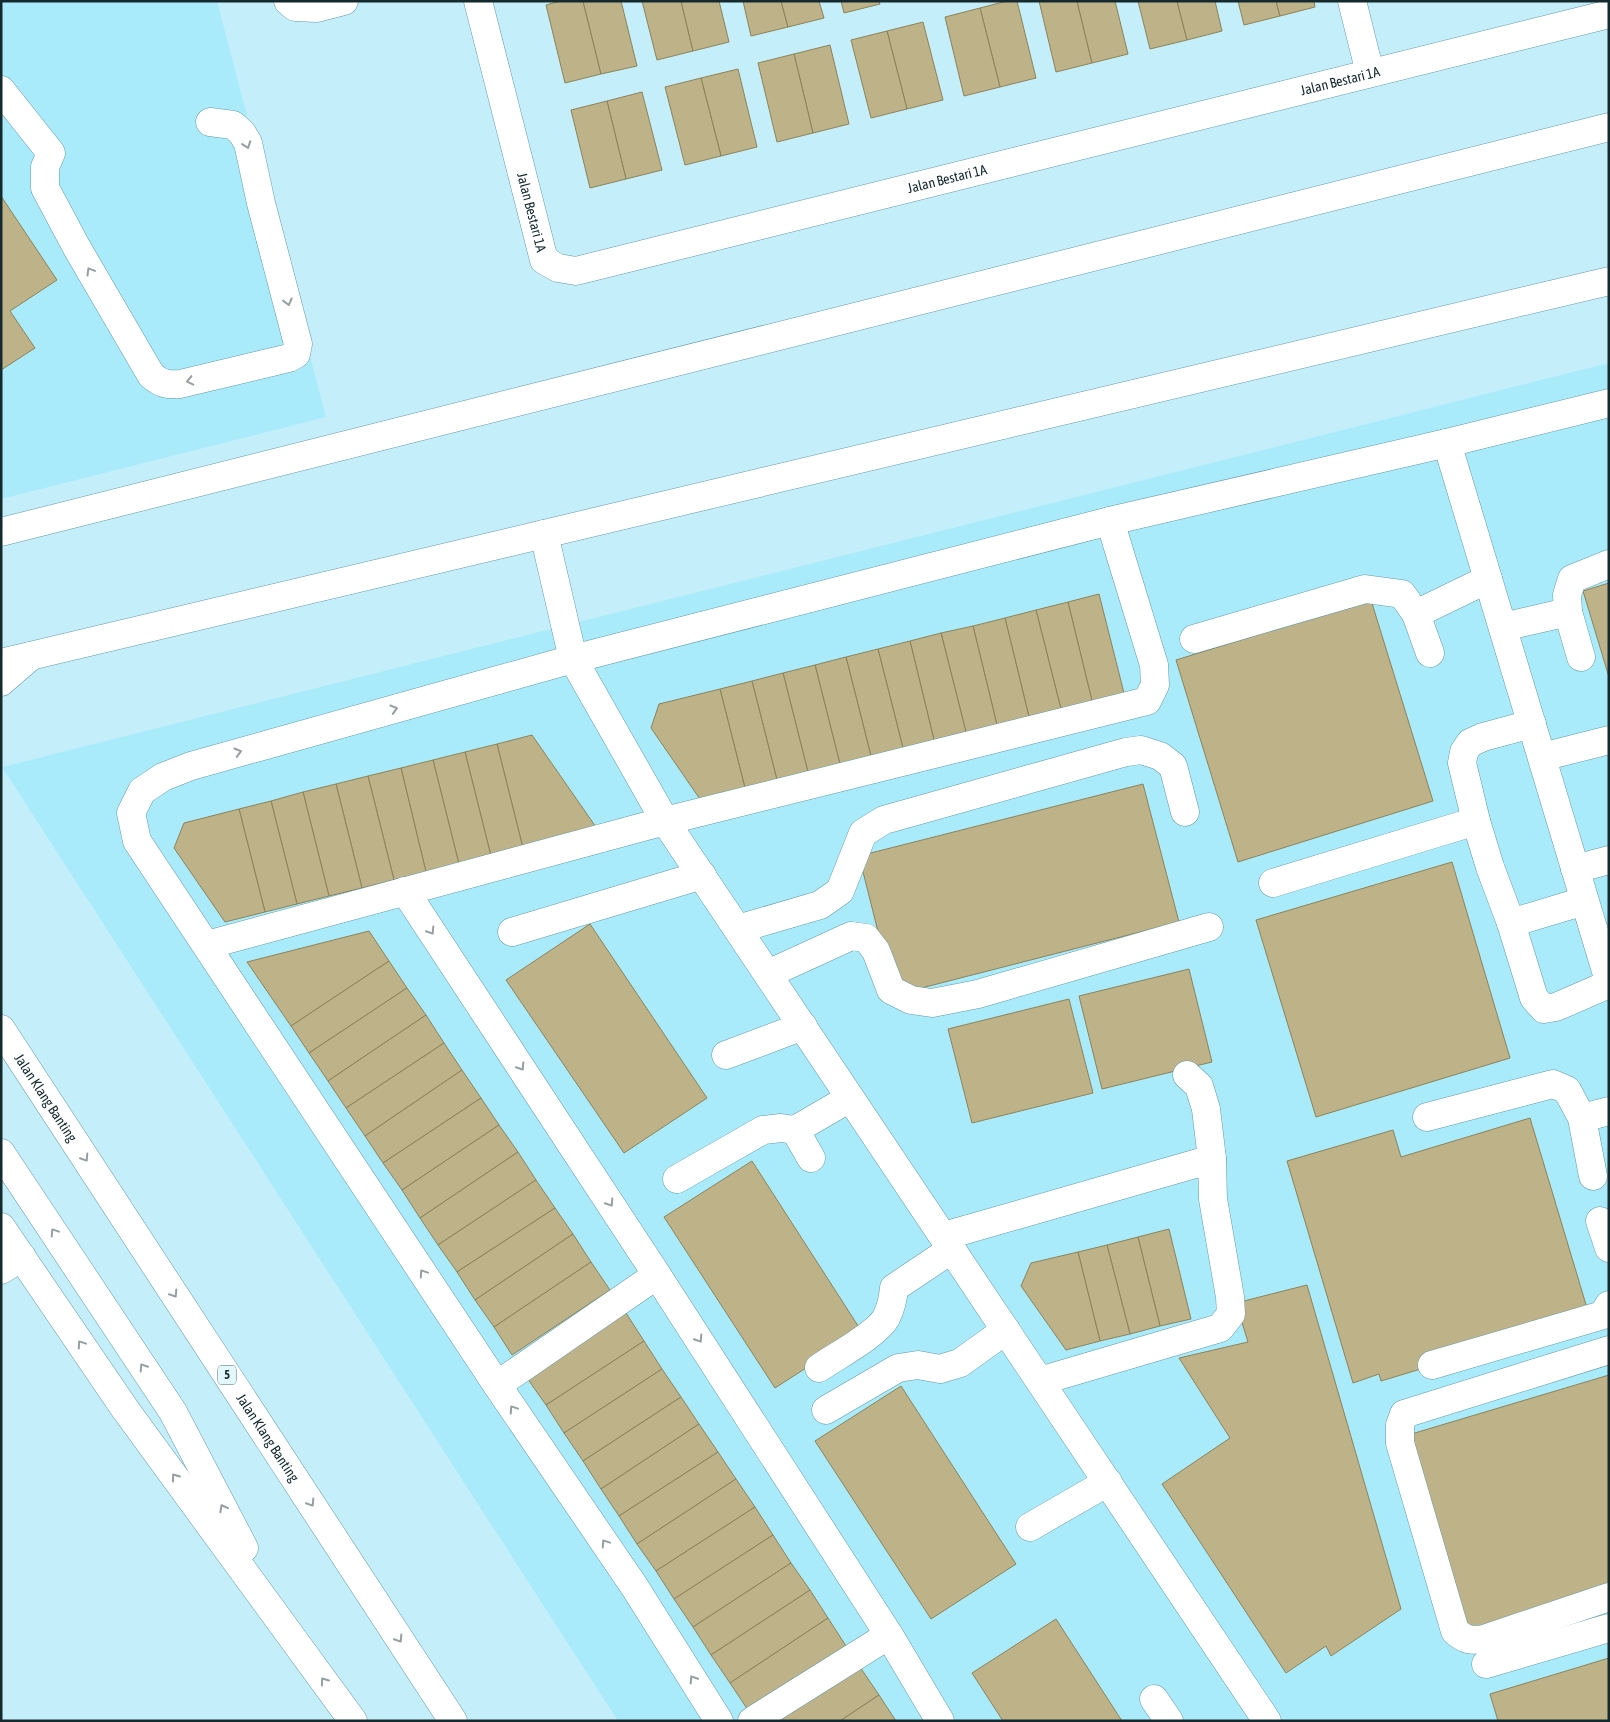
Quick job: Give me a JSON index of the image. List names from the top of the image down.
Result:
{
  "streets": {
    "main road": ["Jalan Bestari 1A", "Jalan Klang Banting", "5"]
  }
}
